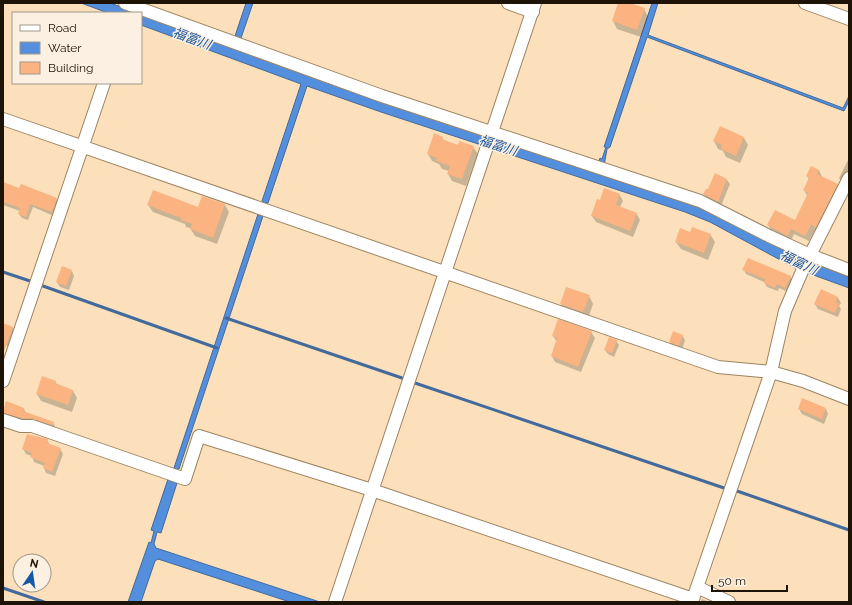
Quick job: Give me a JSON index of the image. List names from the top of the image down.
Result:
{
  "water": ["福富川"],
  "legend": ["Road", "Water", "Building"],
  "scale_bar": "50 m",
  "north": "top"
}
